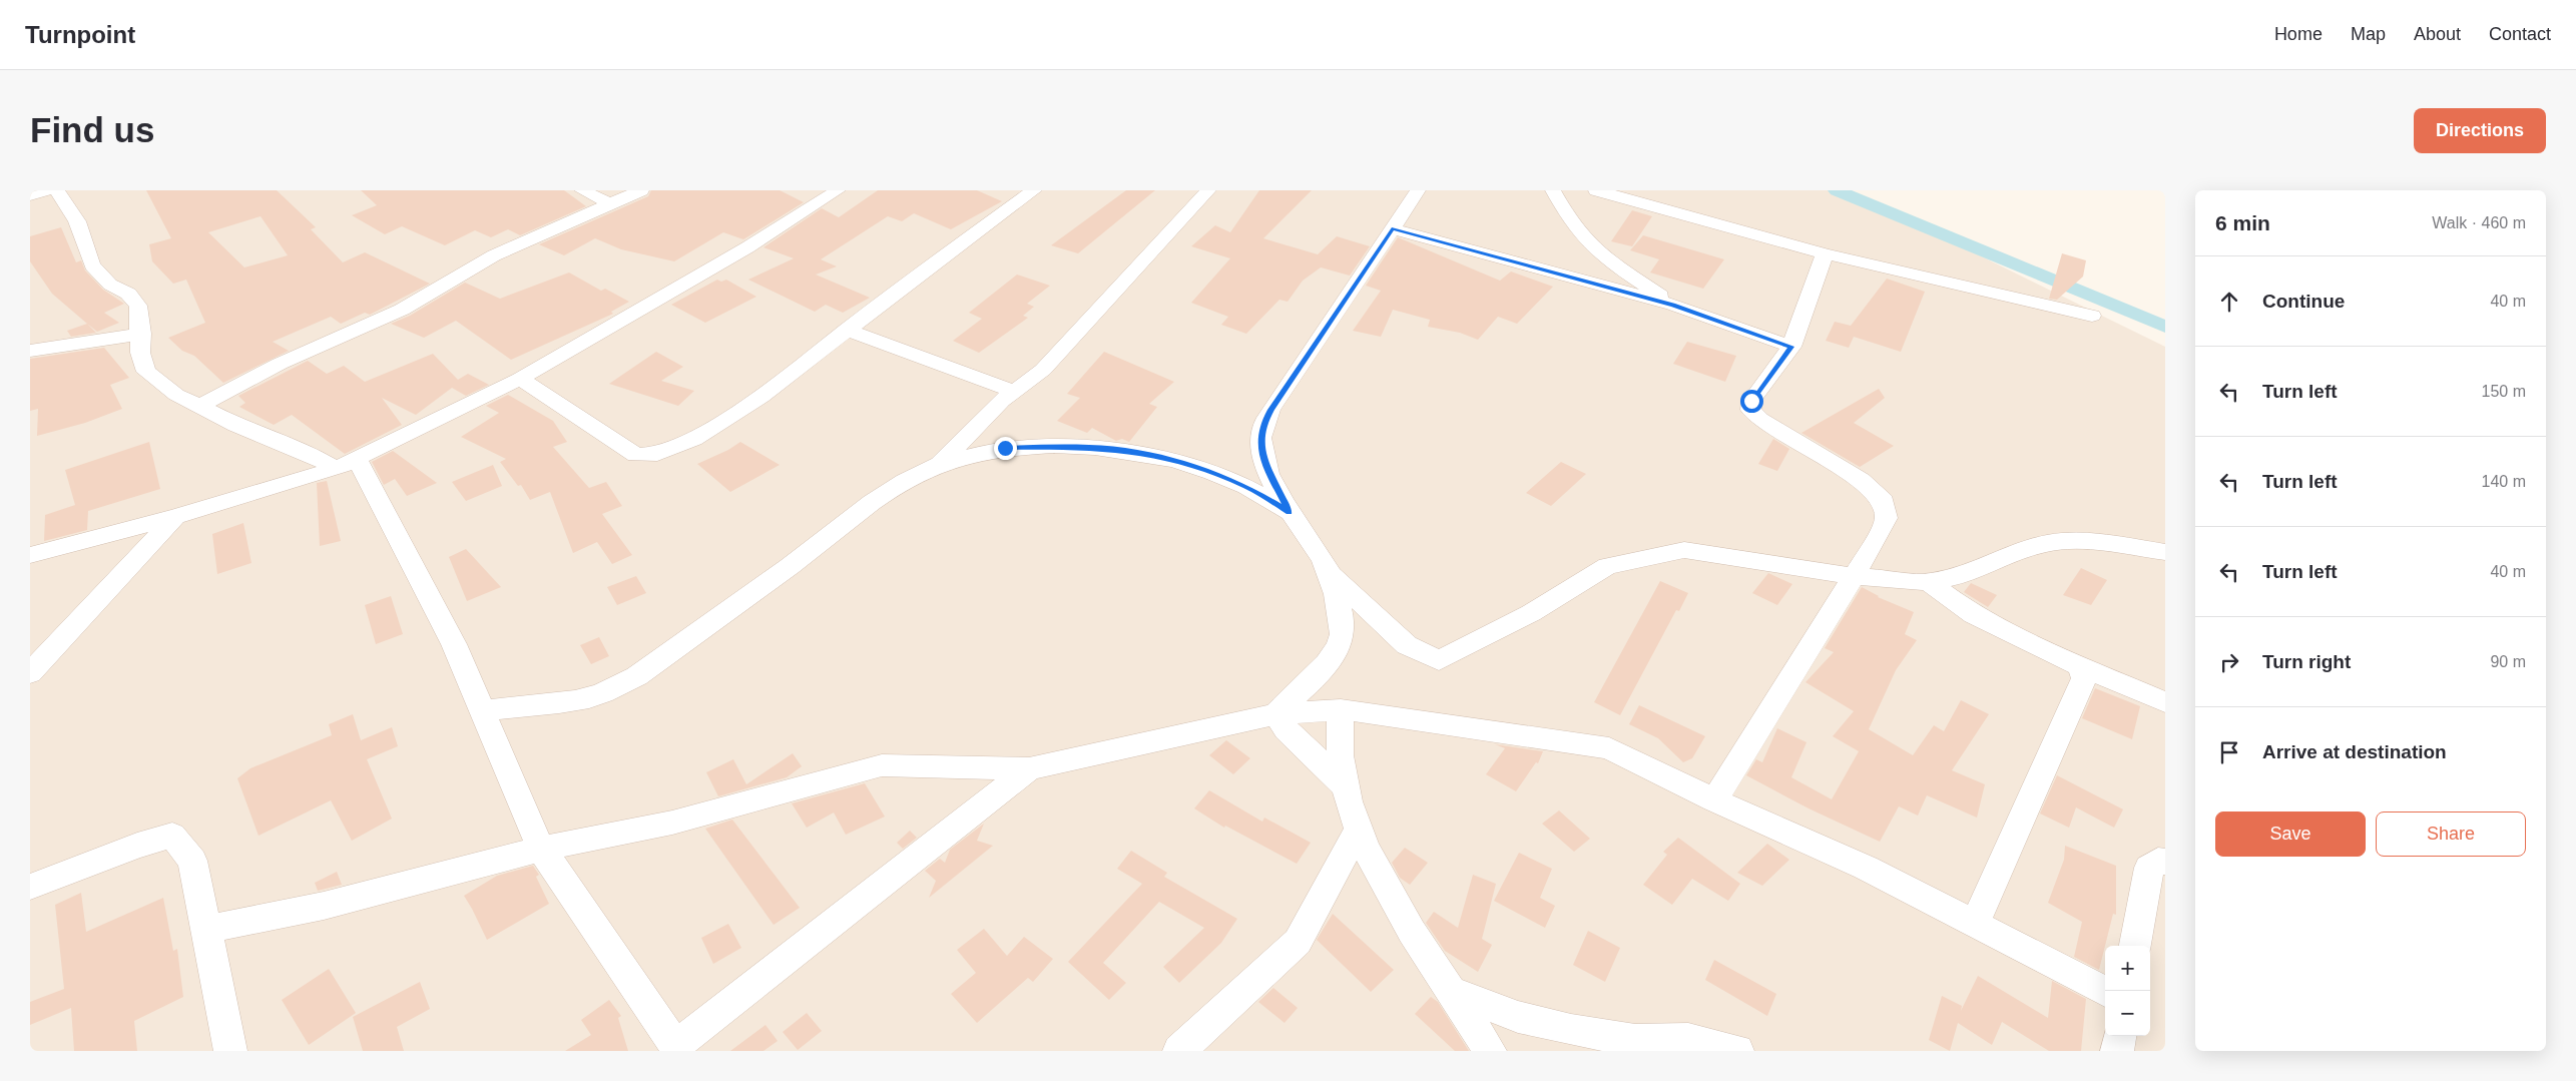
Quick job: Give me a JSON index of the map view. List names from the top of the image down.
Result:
{
  "page": {
    "header": "Turnpoint",
    "nav": [
      "Home",
      "Map",
      "About",
      "Contact"
    ],
    "buttons": [
      "Directions",
      ["Save", "Share"]
    ],
    "title": "Find us",
    "heading": ["6 min", "Walk · 460 m"],
    "list": [
      ["Continue", "40 m"],
      ["Turn left", "150 m"],
      ["Turn left", "140 m"],
      ["Turn left", "40 m"],
      ["Turn right", "90 m"],
      "Arrive at destination"
    ],
    "map_buttons": ["+", "−"]
  }
}
